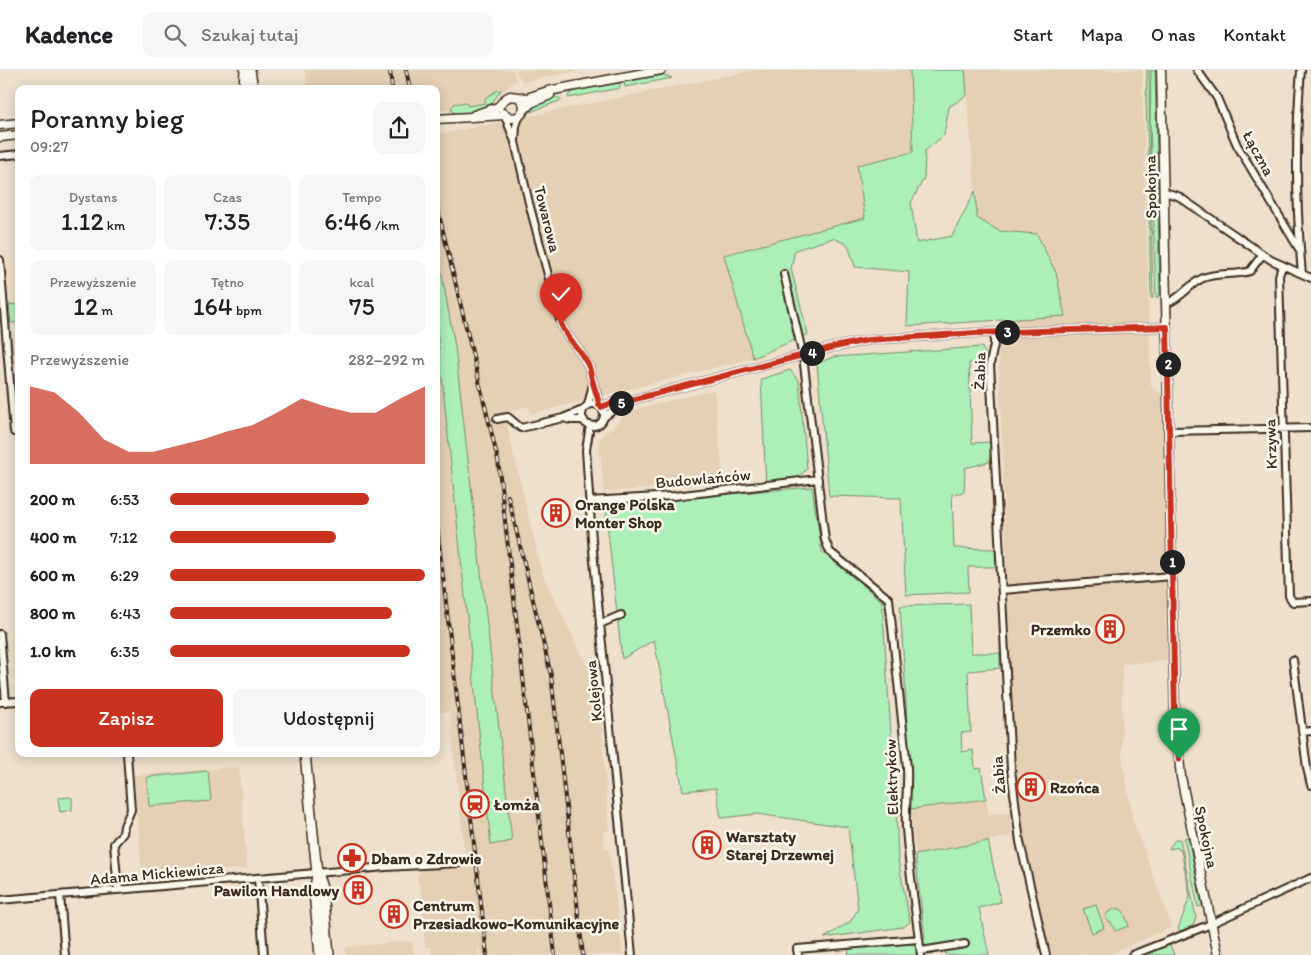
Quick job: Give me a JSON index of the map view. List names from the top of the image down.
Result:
{
  "streets": {
    "street": [
      "Łączna",
      "Spokojna",
      "Towarowa",
      "Żabia",
      "Krzywa",
      "Budowlańców",
      "Kolejowa",
      "Elektryków",
      "Adama Mickiewicza"
    ]
  },
  "crossings": [
    ["Towarowa", "Kolejowa"],
    ["Budowlańców", "Kolejowa"],
    ["Budowlańców", "Elektryków"]
  ],
  "places": {
    "building": [
      "Orange Polska Monter Shop",
      "Przemko",
      "Rzońca",
      "Warsztaty Starej Drzewnej",
      "Pawilon Handlowy",
      "Centrum Przesiadkowo-Komunikacyjne"
    ],
    "station": ["Łomża"],
    "pharmacy": ["Dbam o Zdrowie"]
  },
  "page": {
    "header": "Kadence",
    "search": "Szukaj tutaj",
    "nav": [
      "Start",
      "Mapa",
      "O nas",
      "Kontakt"
    ],
    "heading": ["Poranny bieg", "09:27"],
    "stats": [
      ["Dystans", "1.12 km"],
      ["Czas", "7:35"],
      ["Tempo", "6:46 /km"],
      ["Przewyższenie", "12 m"],
      ["Tętno", "164 bpm"],
      ["kcal", "75"]
    ],
    "pins": [
      "3",
      "4",
      "2",
      "5",
      "1"
    ],
    "chart": ["Przewyższenie", "282–292 m"],
    "list": [
      {
        "name": "200 m",
        "note": "6:53"
      },
      {
        "name": "400 m",
        "note": "7:12"
      },
      {
        "name": "600 m",
        "note": "6:29"
      },
      {
        "name": "800 m",
        "note": "6:43"
      },
      {
        "name": "1.0 km",
        "note": "6:35"
      }
    ],
    "buttons": ["Zapisz", "Udostępnij"]
  }
}
